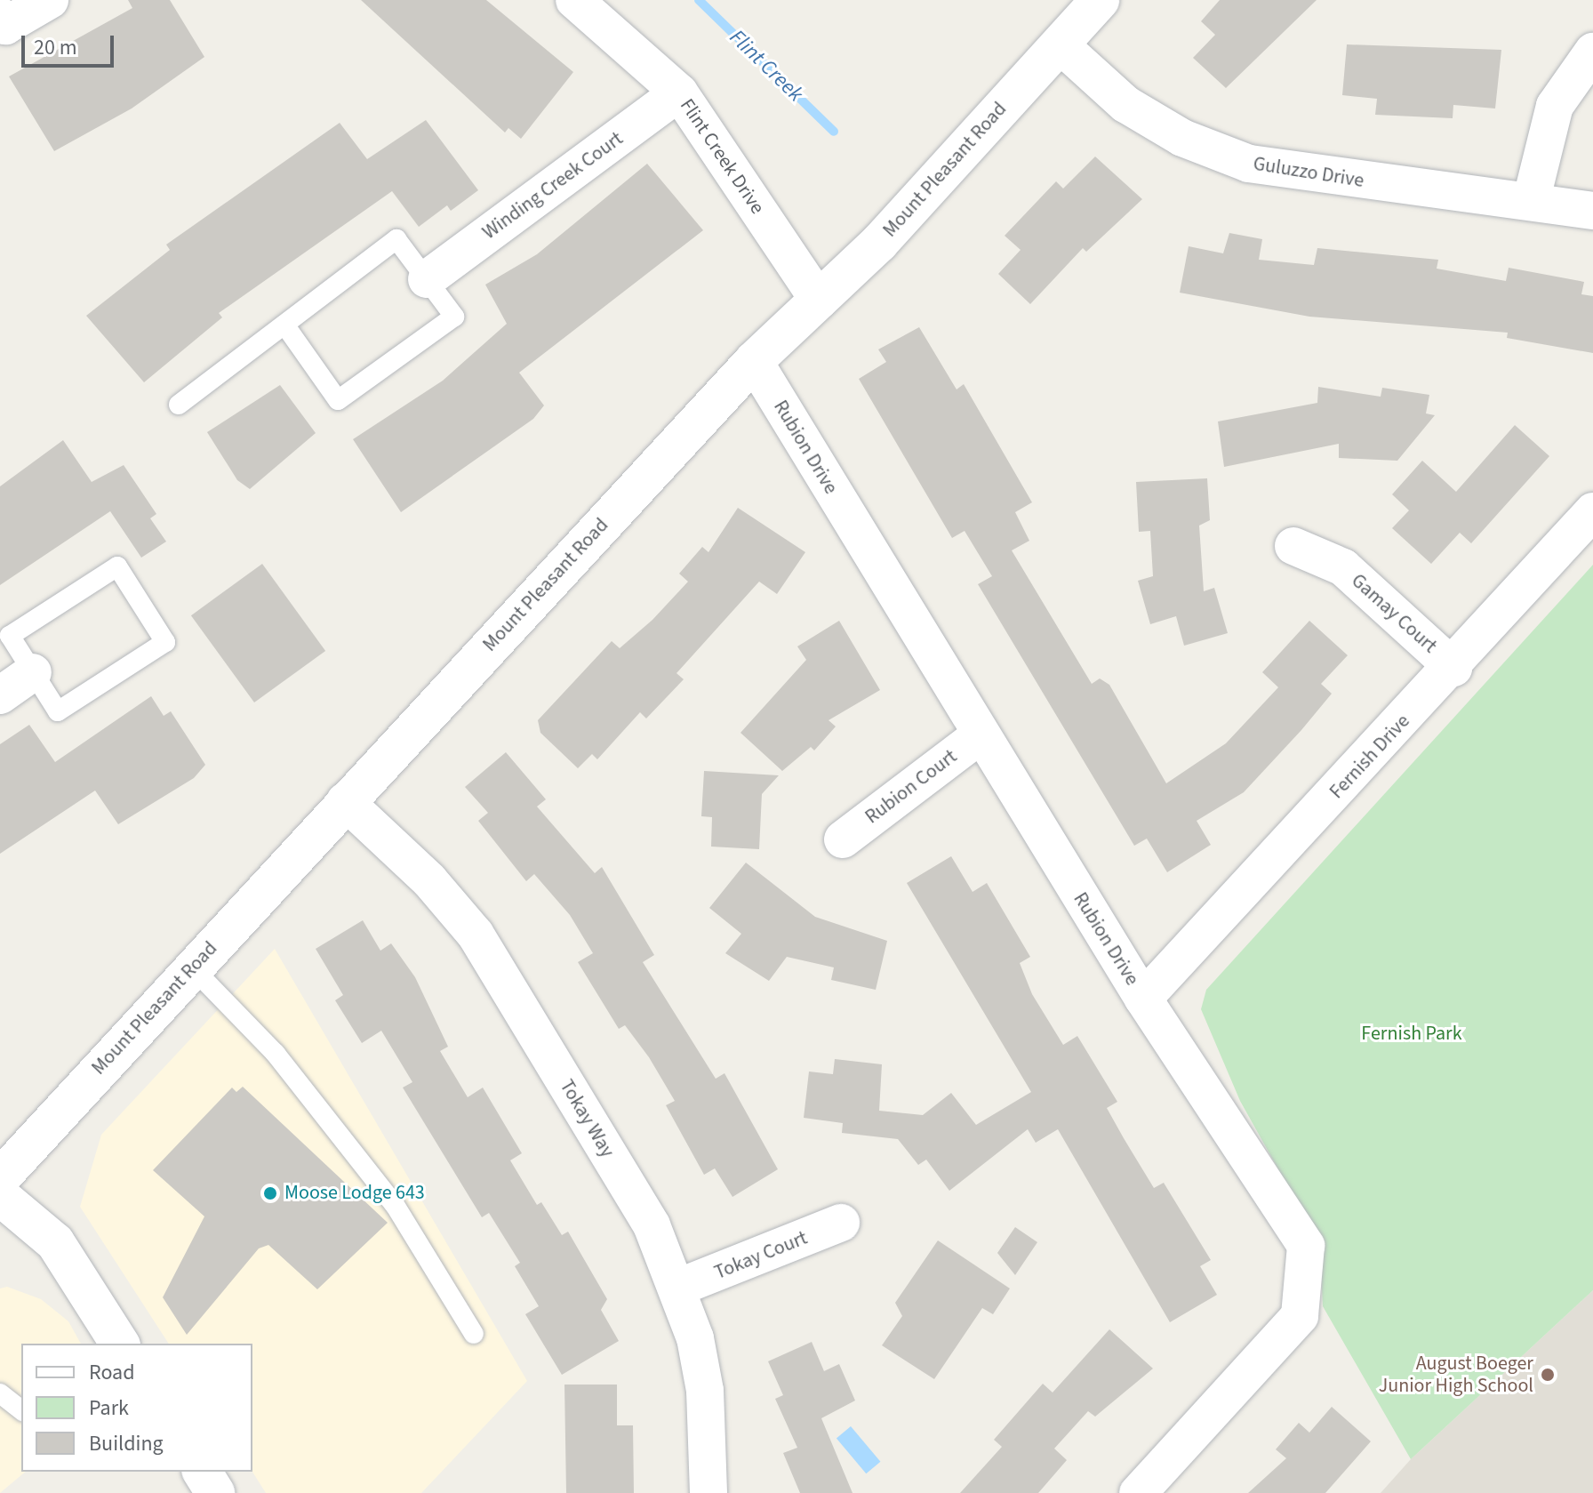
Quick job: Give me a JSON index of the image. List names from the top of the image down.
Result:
{
  "streets": {
    "street": [
      "Flint Creek Drive",
      "Mount Pleasant Road",
      "Guluzzo Drive",
      "Winding Creek Court",
      "Rubion Drive",
      "Gamay Court",
      "Fernish Drive",
      "Rubion Court",
      "Tokay Way",
      "Tokay Court"
    ]
  },
  "crossings": [
    ["Flint Creek Drive", "Mount Pleasant Road"],
    ["Flint Creek Drive", "Winding Creek Court"],
    ["Mount Pleasant Road", "Guluzzo Drive"],
    ["Mount Pleasant Road", "Rubion Drive"],
    ["Mount Pleasant Road", "Tokay Way"],
    ["Rubion Drive", "Fernish Drive"],
    ["Rubion Drive", "Rubion Court"],
    ["Gamay Court", "Fernish Drive"],
    ["Tokay Way", "Tokay Court"]
  ],
  "water": ["Flint Creek"],
  "parks": ["Fernish Park"],
  "places": ["Moose Lodge 643", "August Boeger Junior High School"],
  "legend": ["Road", "Park", "Building"],
  "scale_bar": "20 m"
}
